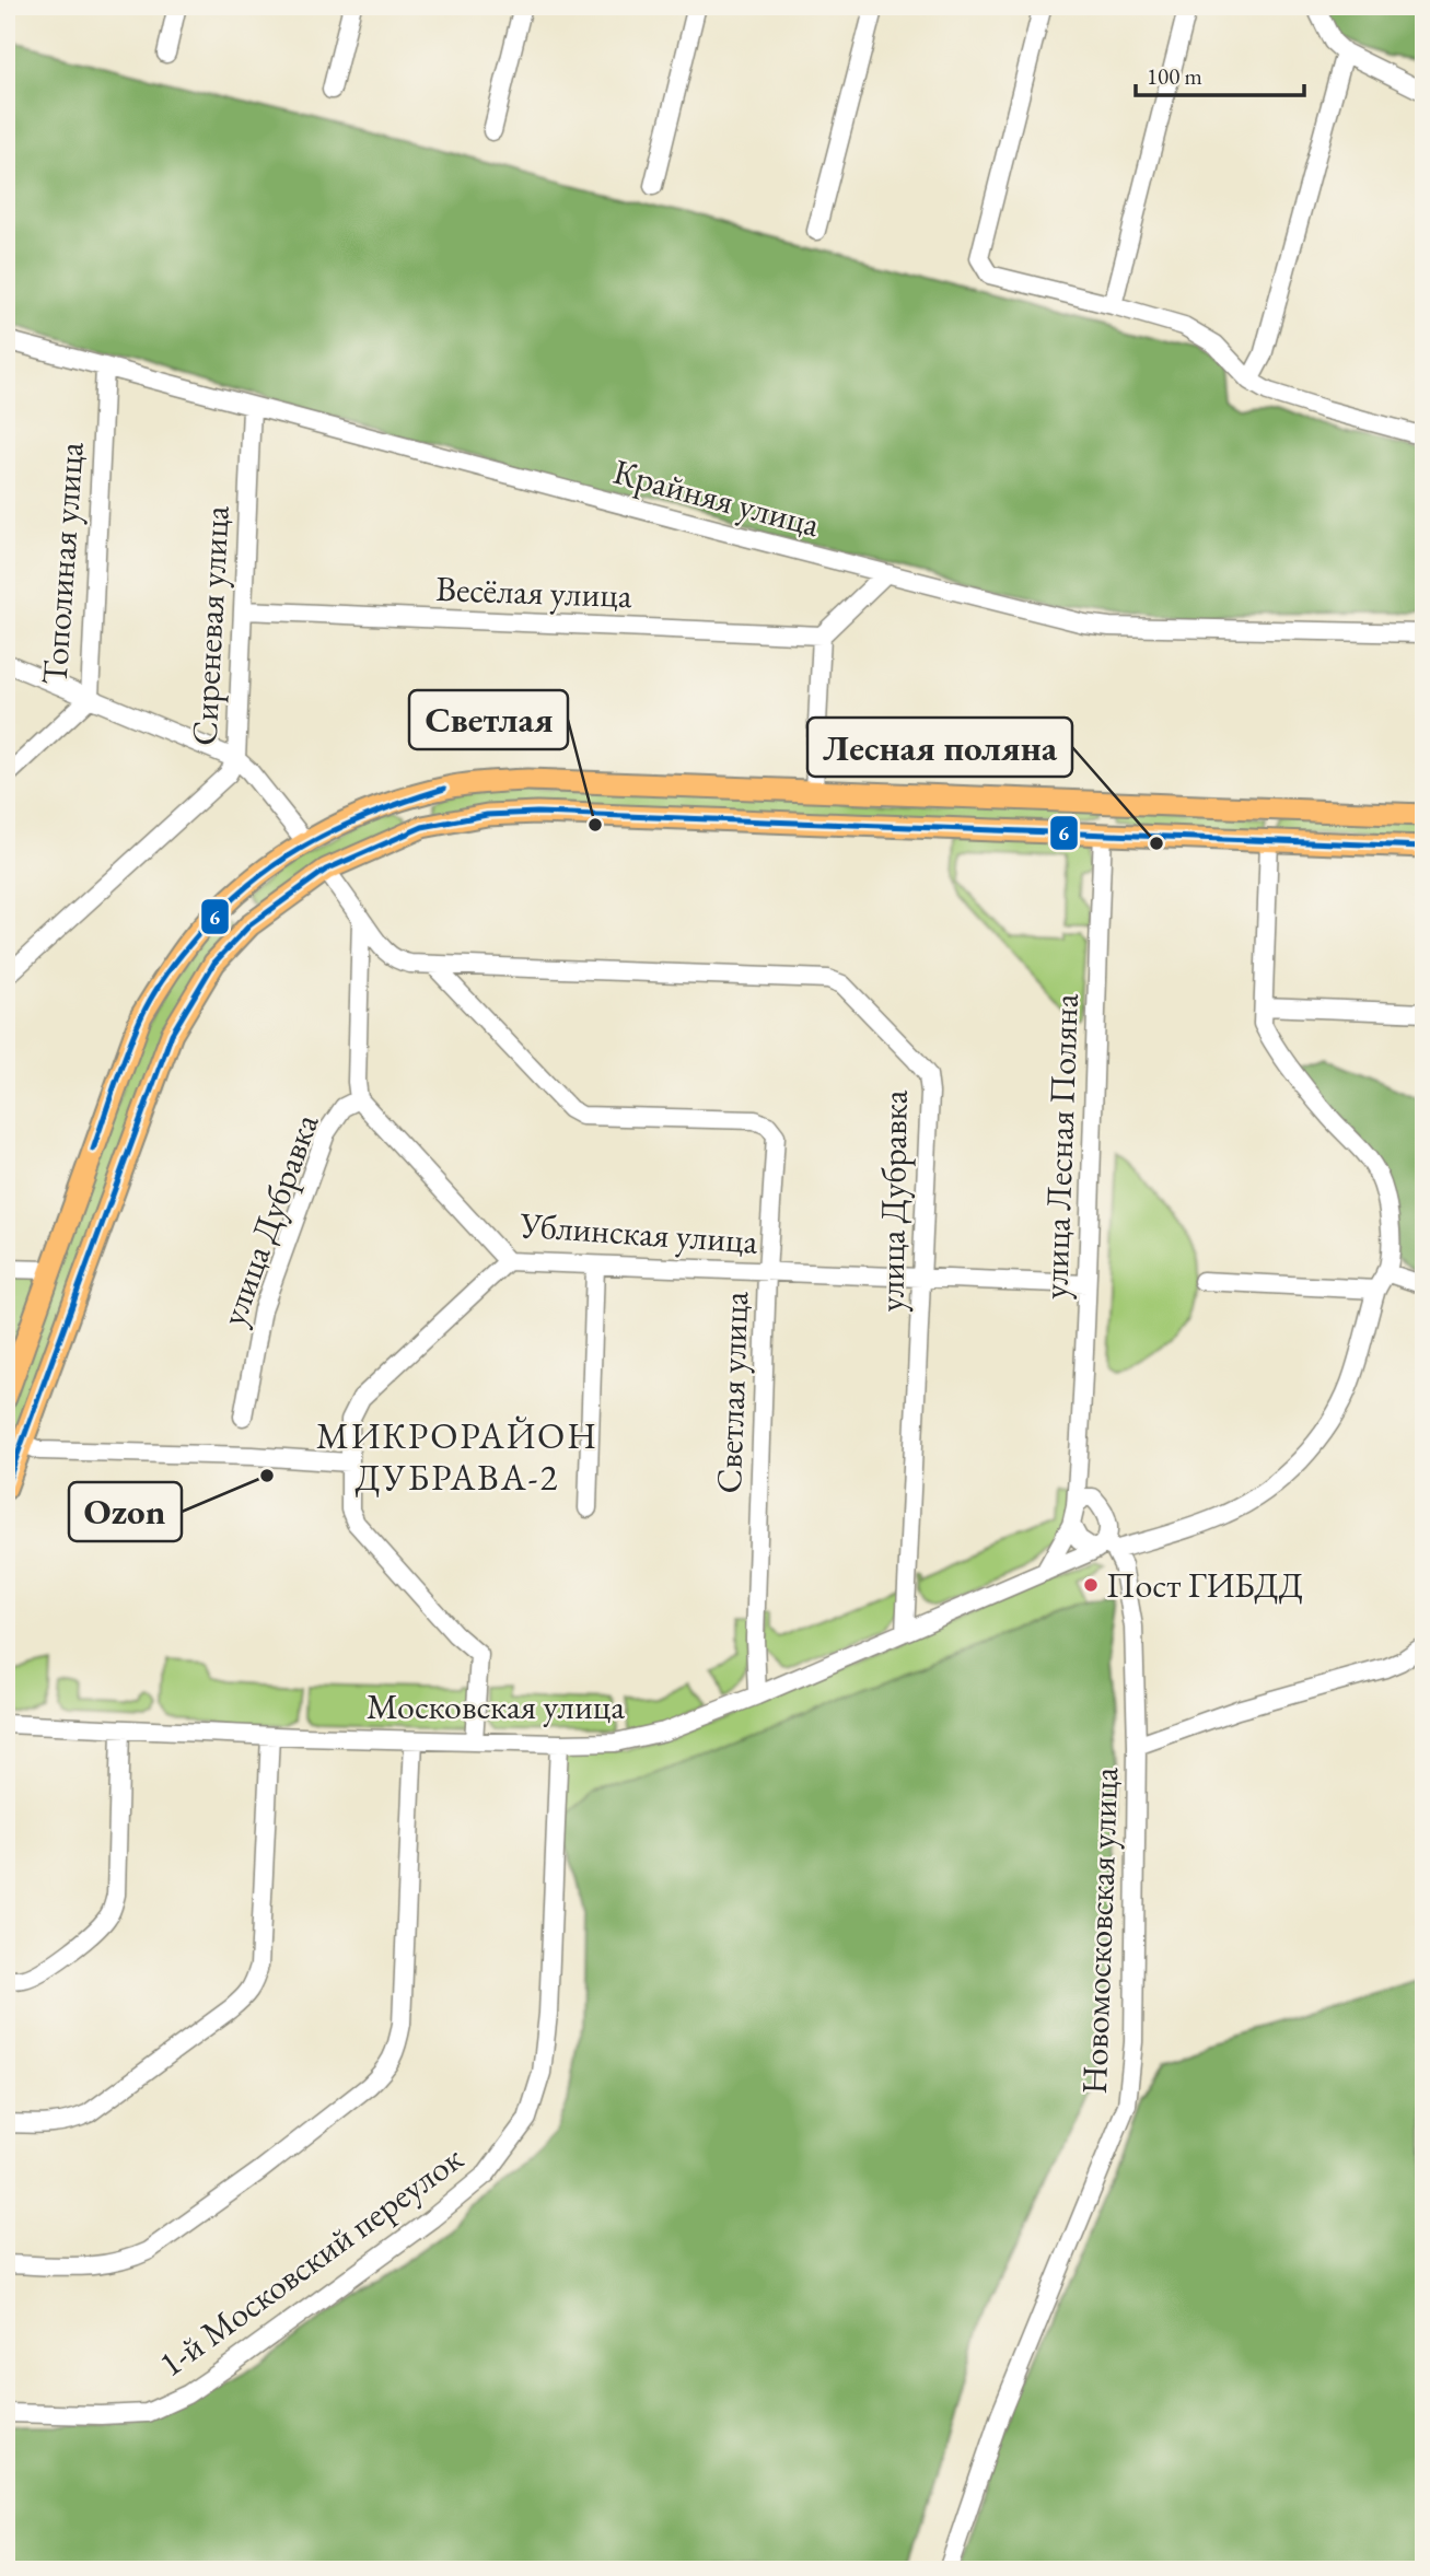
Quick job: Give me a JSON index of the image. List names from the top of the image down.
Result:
{
  "streets": {
    "street": [
      "Крайняя улица",
      "Тополиная улица",
      "Весёлая улица",
      "Сиреневая улица",
      "улица Лесная Поляна",
      "улица Дубравка",
      "Ублинская улица",
      "Светлая улица",
      "Московская улица",
      "Новомосковская улица",
      "1-й Московский переулок"
    ]
  },
  "crossings": [
    ["Крайняя улица", "Тополиная улица"],
    ["Крайняя улица", "Сиреневая улица"],
    ["Весёлая улица", "Сиреневая улица"],
    ["улица Лесная Поляна", "Ублинская улица"],
    ["улица Лесная Поляна", "Новомосковская улица"],
    ["улица Дубравка", "Ублинская улица"],
    ["улица Дубравка", "Светлая улица"],
    ["улица Дубравка", "Московская улица"],
    ["Ублинская улица", "Светлая улица"],
    ["Светлая улица", "Московская улица"],
    ["Московская улица", "Новомосковская улица"],
    ["Московская улица", "1-й Московский переулок"]
  ],
  "districts": ["МИКРОРАЙОН ДУБРАВА-2"],
  "places": [
    "Светлая",
    "Лесная поляна",
    "Ozon",
    "Пост ГИБДД"
  ],
  "lines": ["transit line 6"],
  "scale_bar": "100 m"
}
